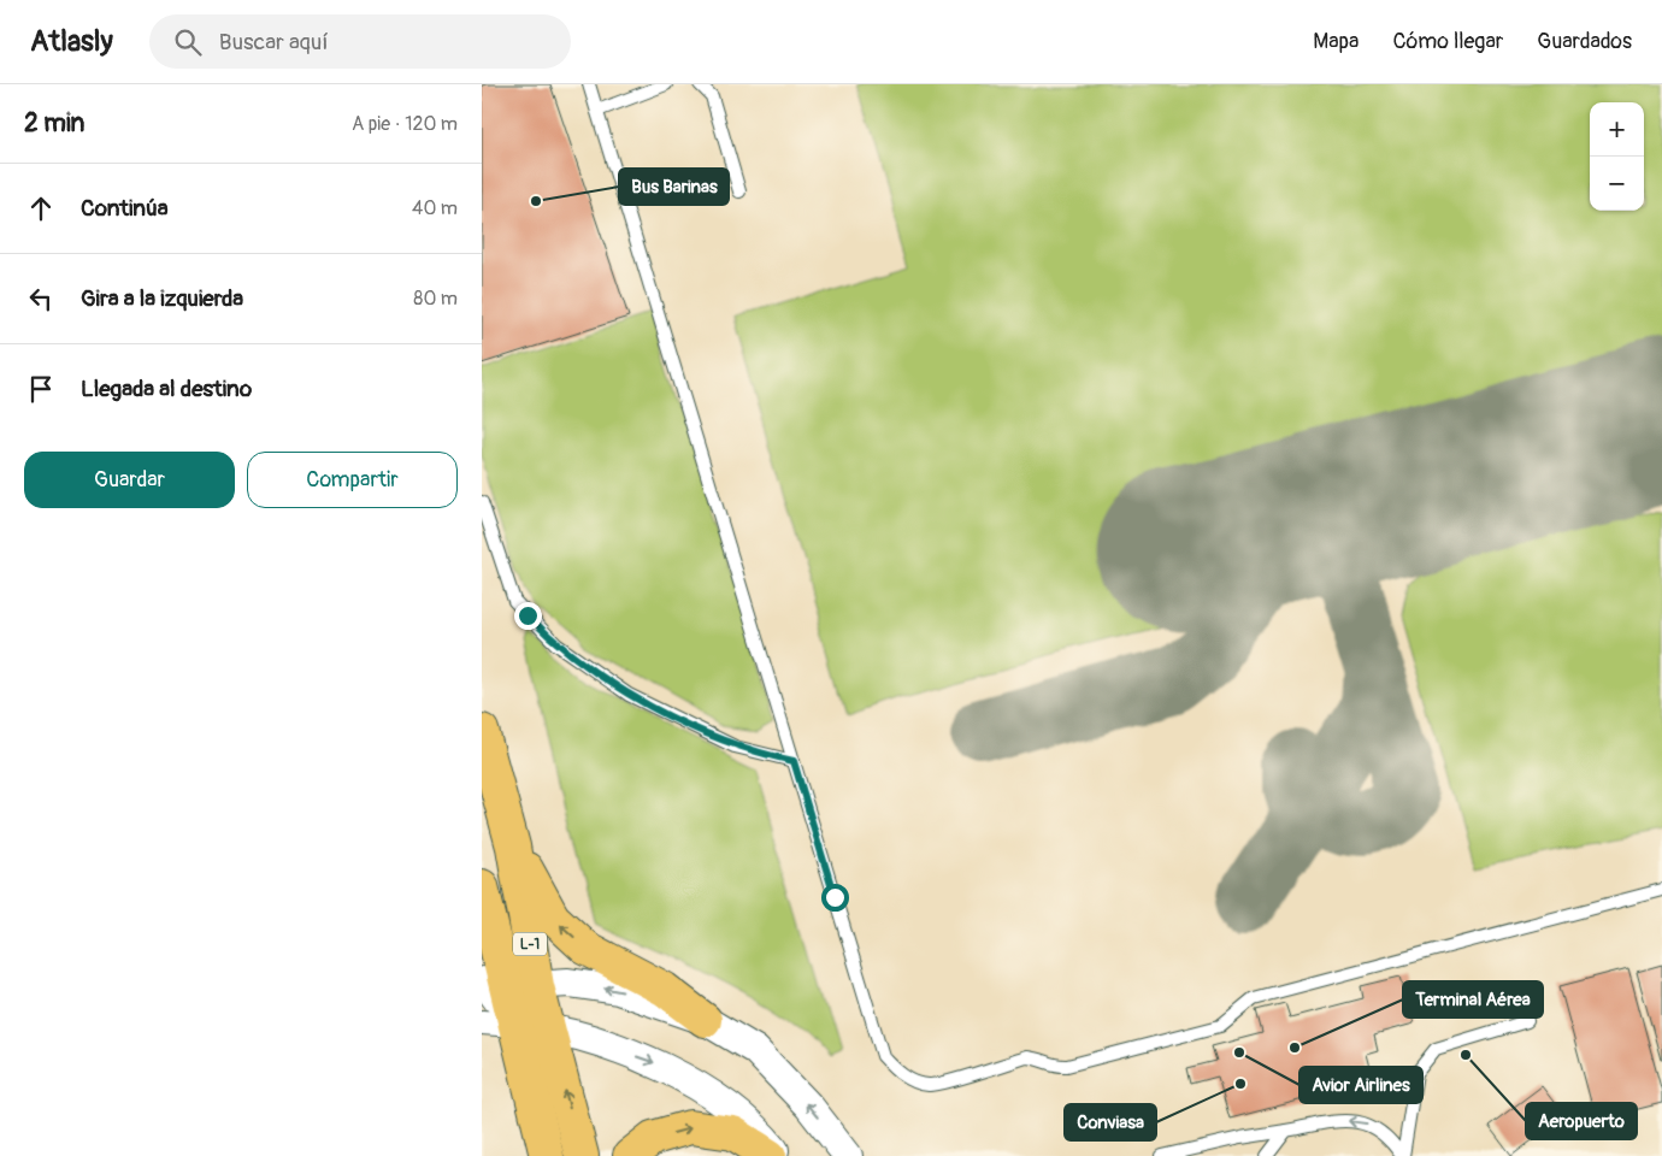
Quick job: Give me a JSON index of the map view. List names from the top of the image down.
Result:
{
  "streets": {
    "main road": ["L-1"]
  },
  "places": [
    "Bus Barinas",
    "Terminal Aérea",
    "Avior Airlines",
    "Aeropuerto",
    "Conviasa"
  ],
  "page": {
    "header": "Atlasly",
    "search": "Buscar aquí",
    "nav": ["Mapa", "Cómo llegar", "Guardados"],
    "heading": ["2 min", "A pie · 120 m"],
    "map_buttons": ["+", "−"],
    "list": [
      ["Continúa", "40 m"],
      ["Gira a la izquierda", "80 m"],
      "Llegada al destino"
    ],
    "buttons": ["Guardar", "Compartir"]
  }
}
